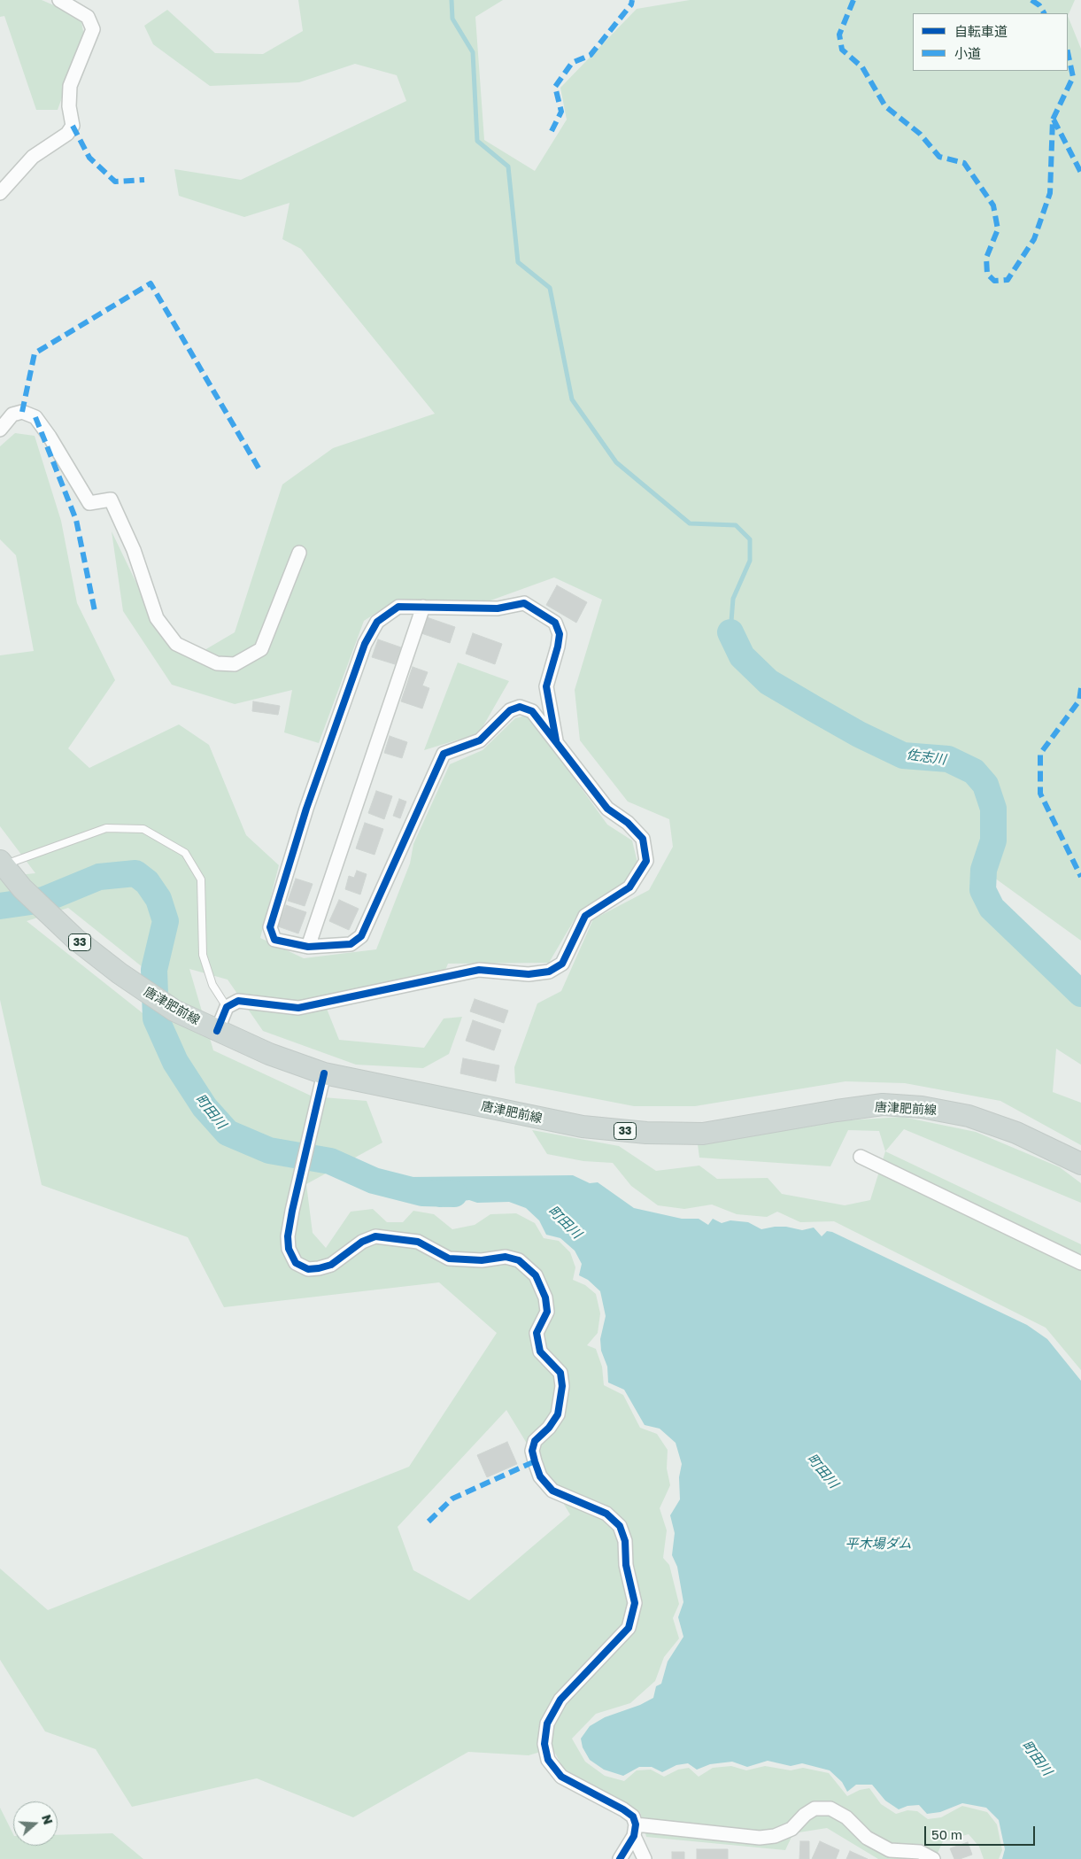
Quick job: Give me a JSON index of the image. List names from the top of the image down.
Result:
{
  "streets": {
    "main road": ["33", "唐津肥前線"]
  },
  "water": ["佐志川", "町田川", "平木場ダム"],
  "legend": ["自転車道", "小道"],
  "scale_bar": "50 m",
  "north": "right"
}
